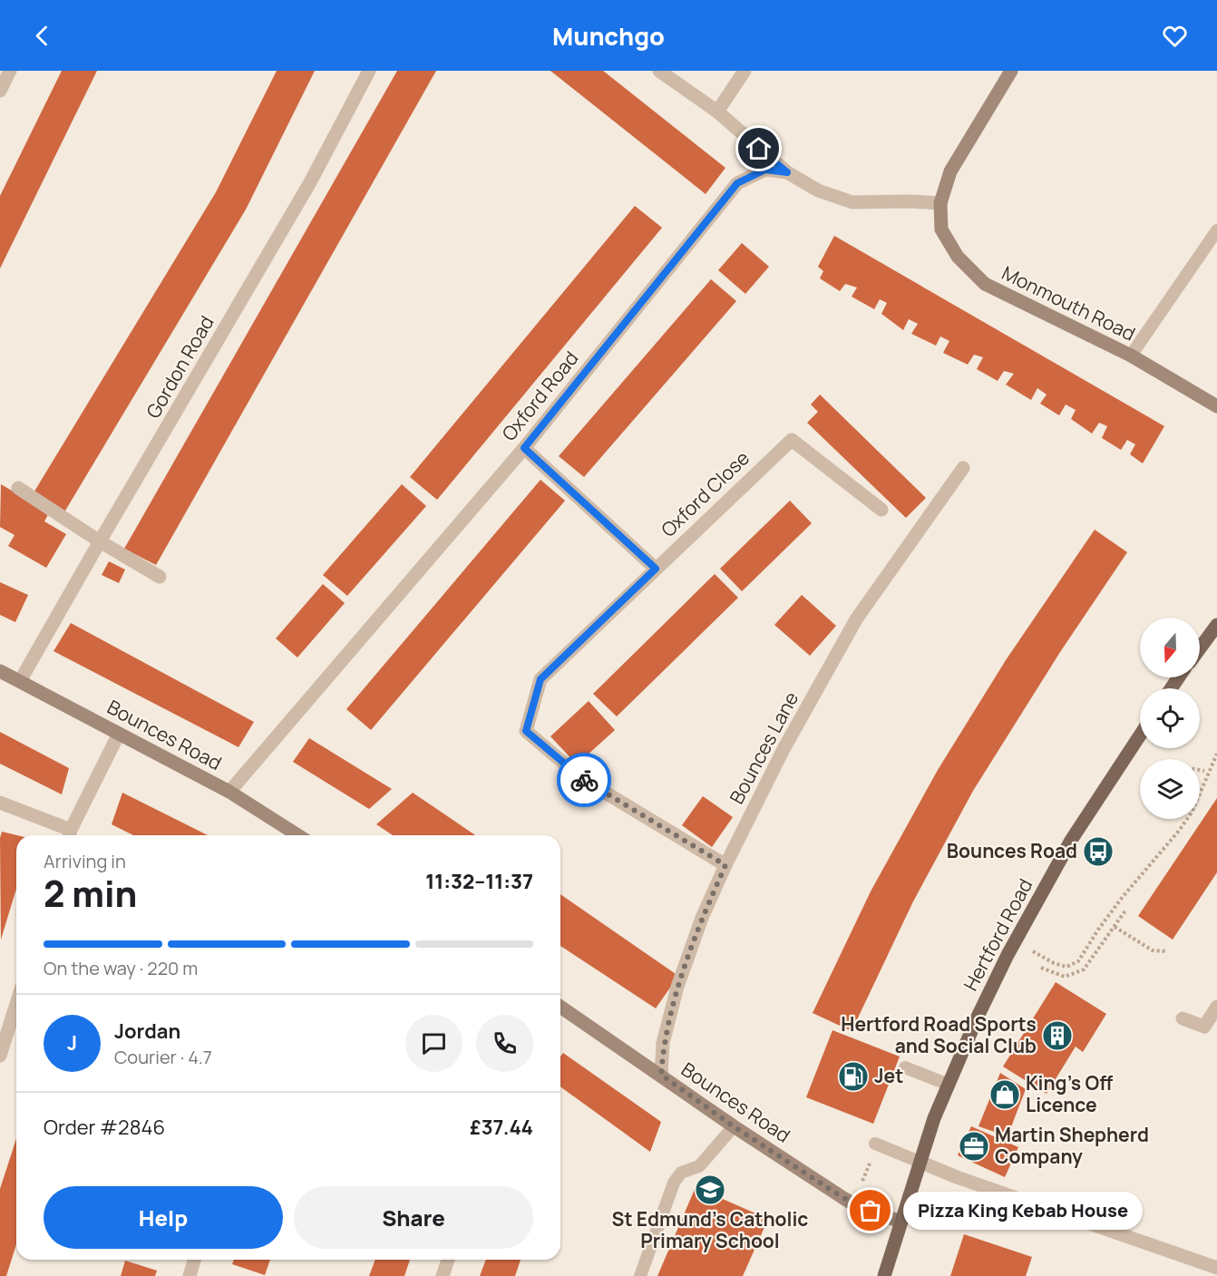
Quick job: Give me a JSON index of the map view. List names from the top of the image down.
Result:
{
  "streets": {
    "main road": ["Hertford Road"],
    "street": [
      "Monmouth Road",
      "Gordon Road",
      "Oxford Road",
      "Oxford Close",
      "Bounces Road",
      "Bounces Lane"
    ]
  },
  "crossings": [
    ["Monmouth Road", "Oxford Road"],
    ["Gordon Road", "Bounces Road"],
    ["Oxford Road", "Bounces Road"],
    ["Oxford Close", "Bounces Lane"],
    ["Bounces Road", "Bounces Lane"],
    ["Bounces Road", "Hertford Road"]
  ],
  "places": {
    "bus stop": ["Bounces Road"],
    "building": ["Hertford Road Sports and Social Club"],
    "fuel station": ["Jet"],
    "shop": ["King's Off Licence"],
    "office": ["Martin Shepherd Company"],
    "school or university": ["St Edmund's Catholic Primary School"],
    "other": ["Pizza King Kebab House"]
  },
  "north": "bottom",
  "page": {
    "header": "Munchgo",
    "heading": ["2 min", "Arriving in", "11:32–11:37"],
    "panel": [
      "Jordan",
      "Courier · 4.7",
      "Order #2846",
      "£37.44"
    ],
    "bar": "On the way · 220 m",
    "round": "J",
    "buttons": ["Help", "Share"],
    "bubble": "Pizza King Kebab House"
  }
}
